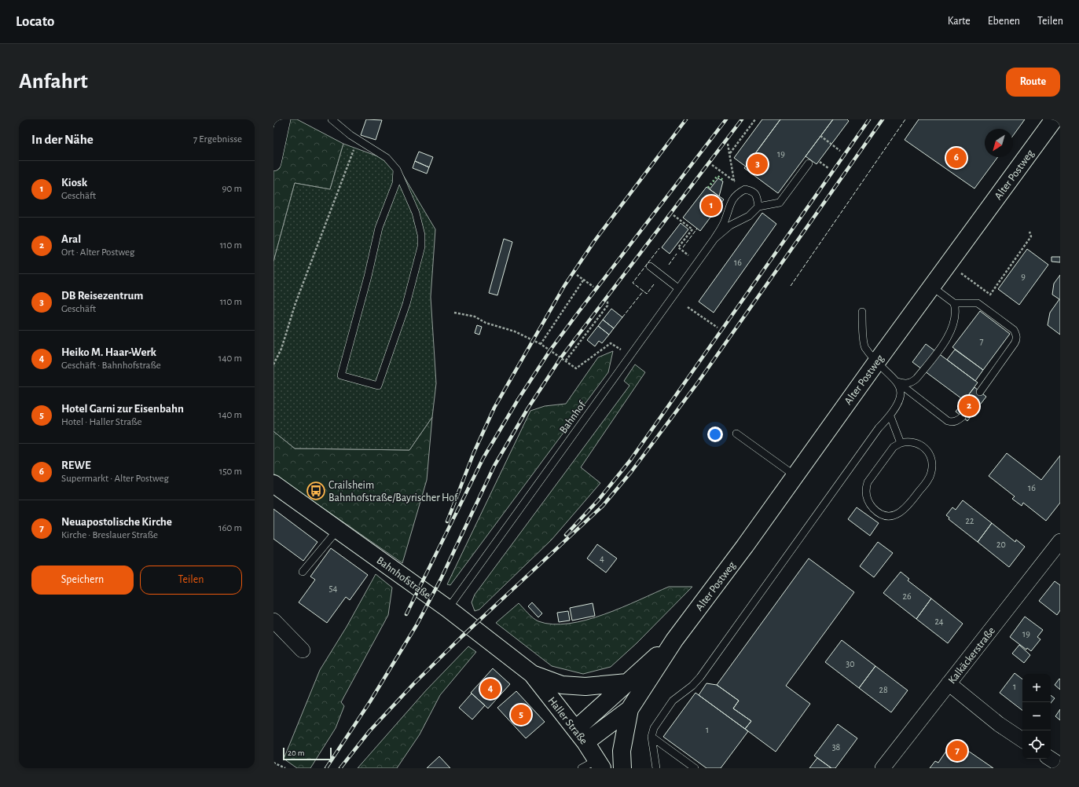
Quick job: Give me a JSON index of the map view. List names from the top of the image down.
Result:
{
  "streets": {
    "main road": ["Alter Postweg", "Bahnhofstraße", "Haller Straße"],
    "street": ["Kalkäckerstraße"],
    "lane": ["Bahnhof"]
  },
  "crossings": [
    ["Alter Postweg", "Haller Straße"],
    ["Bahnhof", "Bahnhofstraße"],
    ["Bahnhofstraße", "Haller Straße"]
  ],
  "places": {
    "bus stop": ["Crailsheim Bahnhofstraße/Bayrischer Hof"]
  },
  "house_numbers": [
    "19",
    "16",
    "9",
    "7",
    "16",
    "22",
    "20",
    "4",
    "54",
    "26",
    "24",
    "19",
    "30",
    "1",
    "28",
    "1",
    "38"
  ],
  "scale_bar": "20 m",
  "north": "bottom left",
  "page": {
    "header": "Locato",
    "nav": ["Karte", "Ebenen", "Teilen"],
    "buttons": [
      "Route",
      ["Speichern", "Teilen"]
    ],
    "title": "Anfahrt",
    "heading": ["In der Nähe", "7 Ergebnisse"],
    "pins": [
      "6",
      "3",
      "1",
      "2",
      "4",
      "5",
      "7"
    ],
    "list": [
      {
        "mark": "1",
        "name": "Kiosk",
        "note": "Geschäft",
        "value": "90 m"
      },
      {
        "mark": "2",
        "name": "Aral",
        "note": "Ort · Alter Postweg",
        "value": "110 m"
      },
      {
        "mark": "3",
        "name": "DB Reisezentrum",
        "note": "Geschäft",
        "value": "110 m"
      },
      {
        "mark": "4",
        "name": "Heiko M. Haar-Werk",
        "note": "Geschäft · Bahnhofstraße",
        "value": "140 m"
      },
      {
        "mark": "5",
        "name": "Hotel Garni zur Eisenbahn",
        "note": "Hotel · Haller Straße",
        "value": "140 m"
      },
      {
        "mark": "6",
        "name": "REWE",
        "note": "Supermarkt · Alter Postweg",
        "value": "150 m"
      },
      {
        "mark": "7",
        "name": "Neuapostolische Kirche",
        "note": "Kirche · Breslauer Straße",
        "value": "160 m"
      }
    ],
    "map_buttons": ["+", "−"],
    "scale": "20 m"
  }
}
